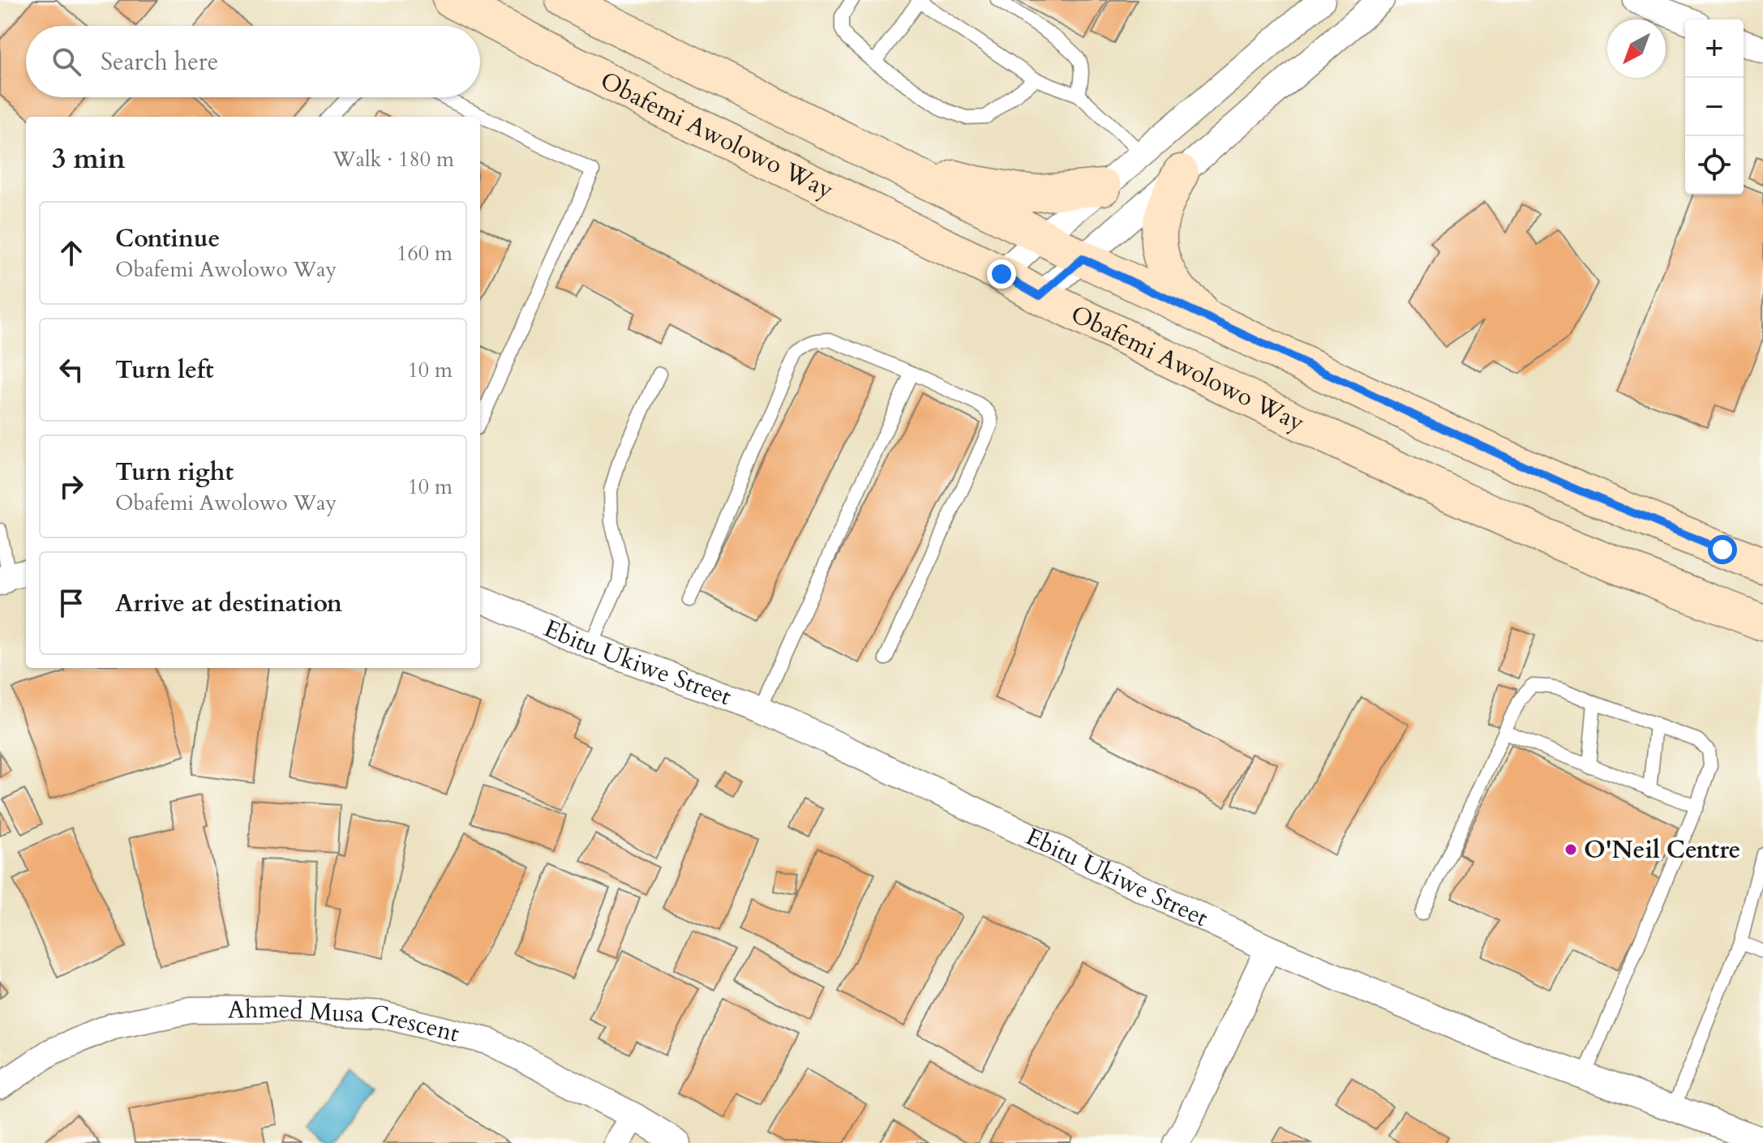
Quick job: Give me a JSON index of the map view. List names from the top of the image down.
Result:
{
  "streets": {
    "main road": ["Obafemi Awolowo Way"],
    "street": ["Ebitu Ukiwe Street", "Ahmed Musa Crescent"]
  },
  "places": ["O'Neil Centre"],
  "north": "bottom left",
  "page": {
    "map_buttons": ["+", "−"],
    "search": "Search here",
    "heading": ["3 min", "Walk · 180 m"],
    "list": [
      ["Continue", "Obafemi Awolowo Way", "160 m"],
      ["Turn left", "10 m"],
      ["Turn right", "Obafemi Awolowo Way", "10 m"],
      "Arrive at destination"
    ]
  }
}
